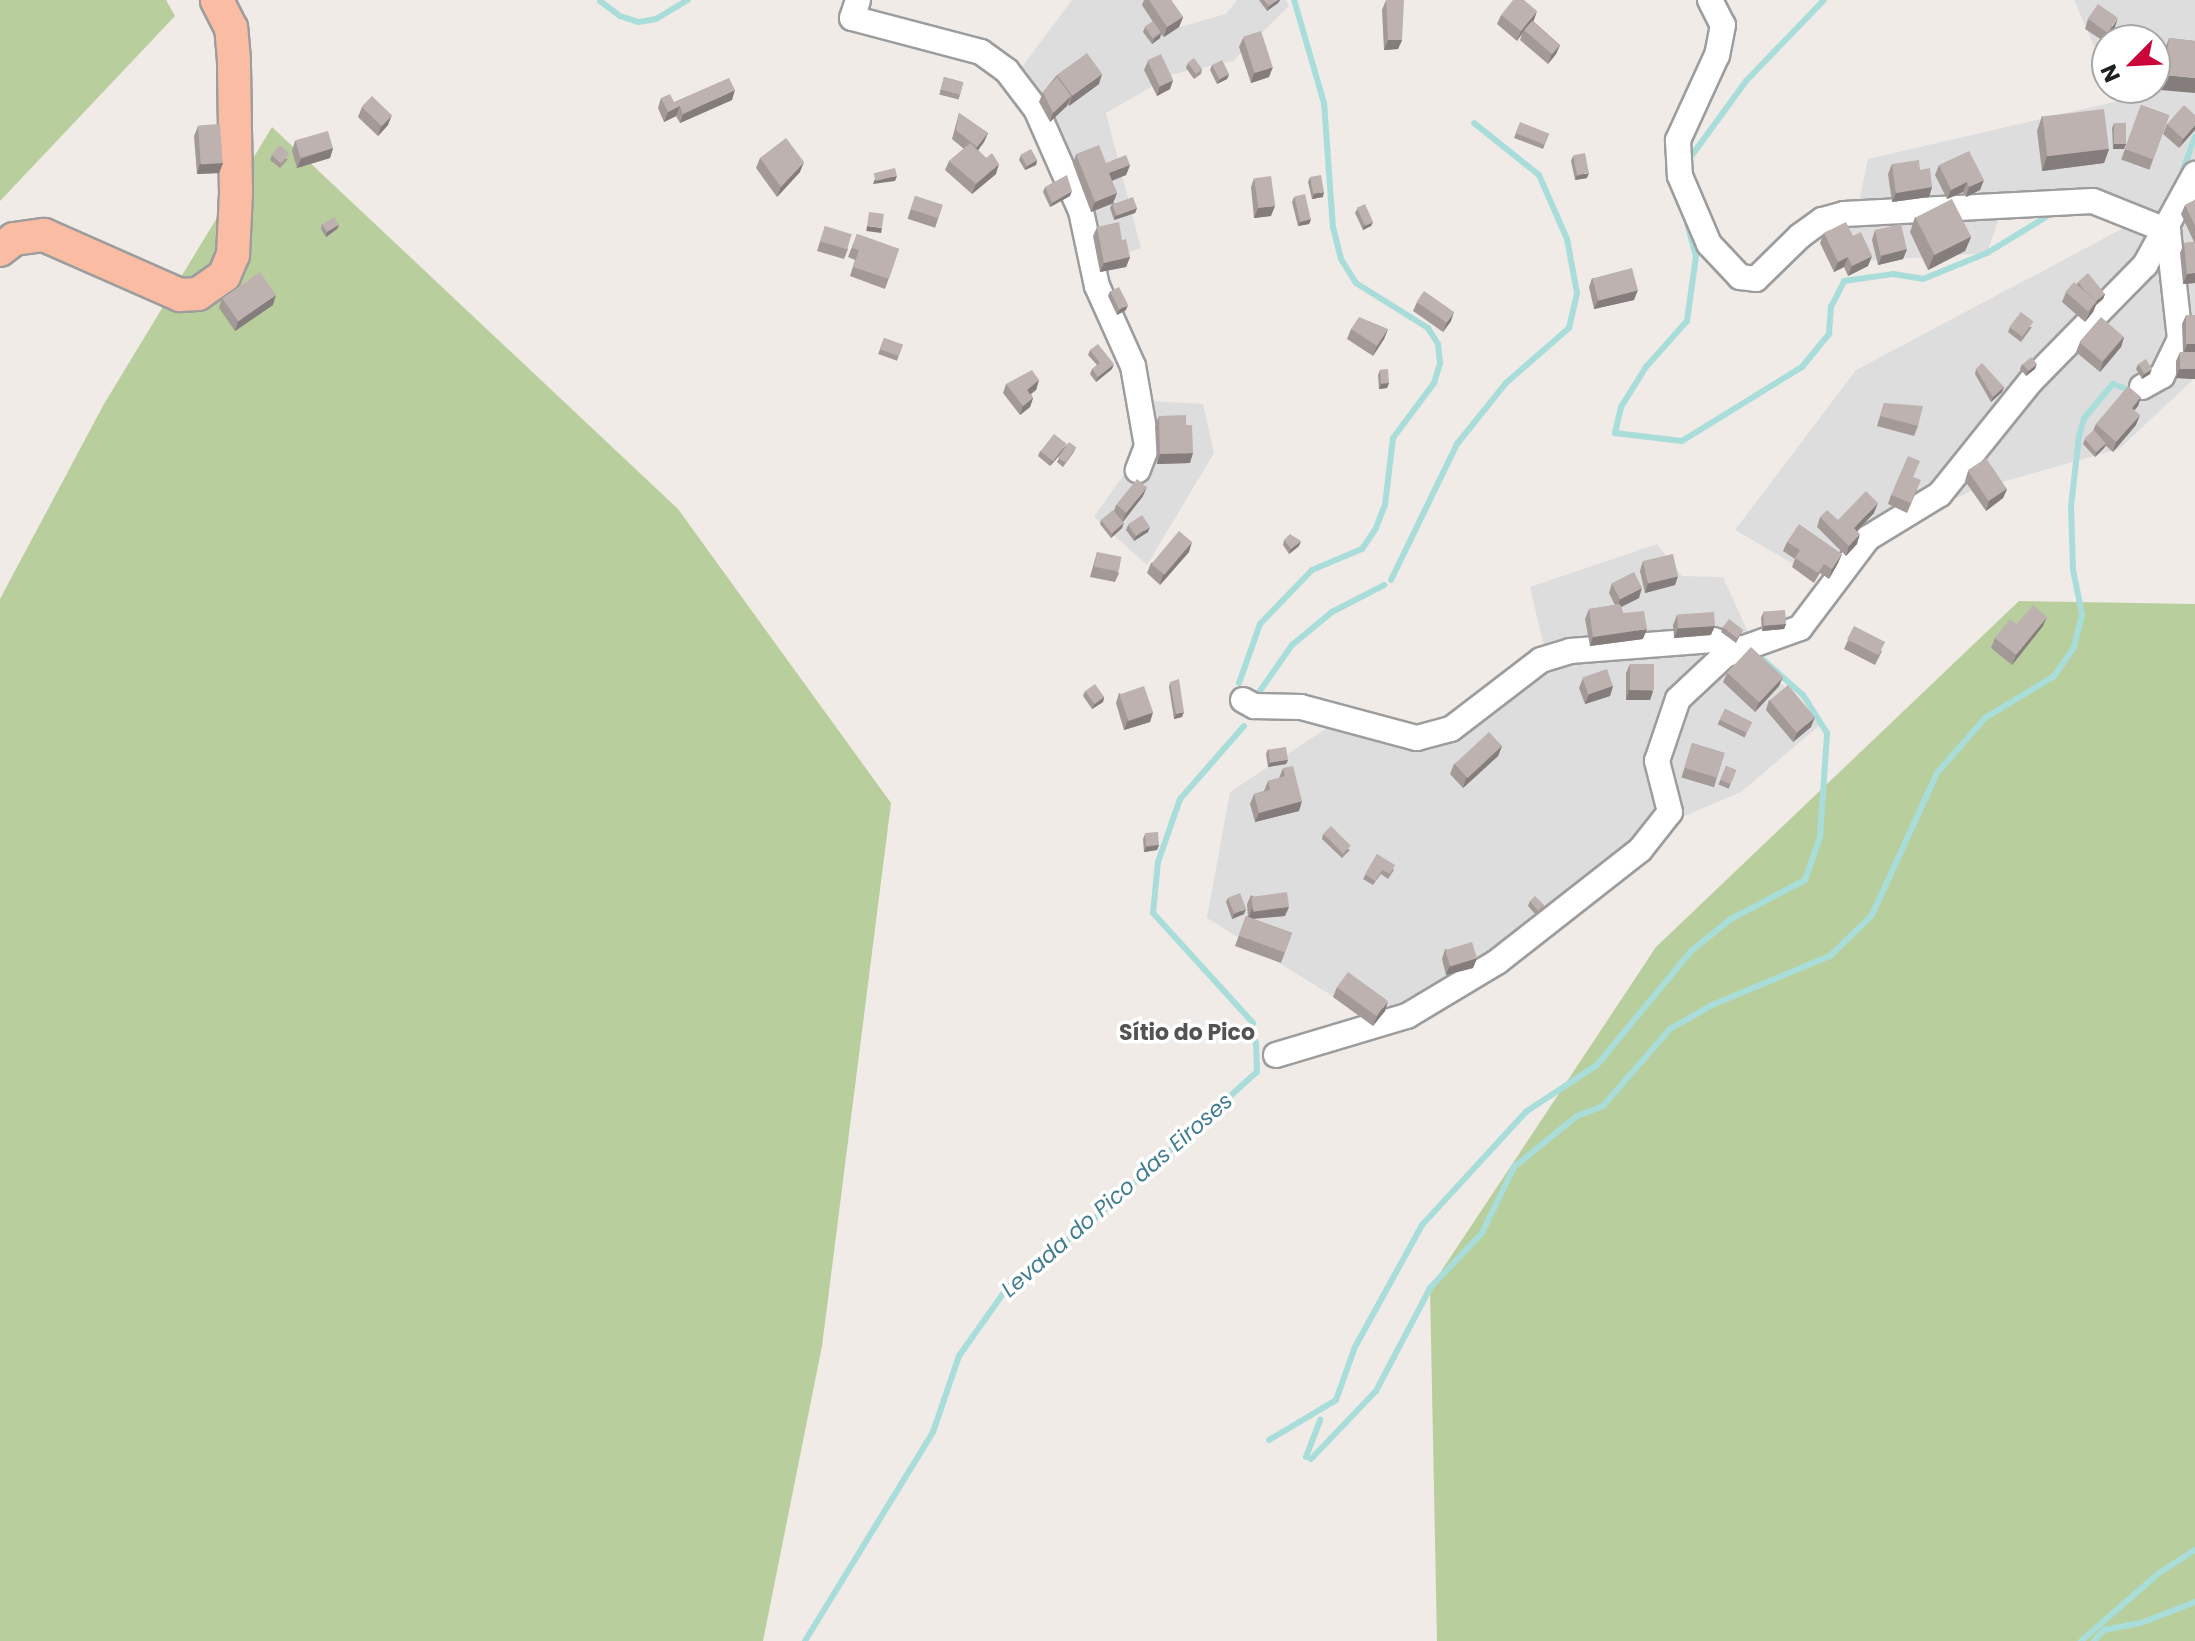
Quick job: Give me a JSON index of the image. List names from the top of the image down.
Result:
{
  "districts": ["Sítio do Pico"],
  "water": ["Levada do Pico das Eiroses"],
  "north": "bottom left"
}
